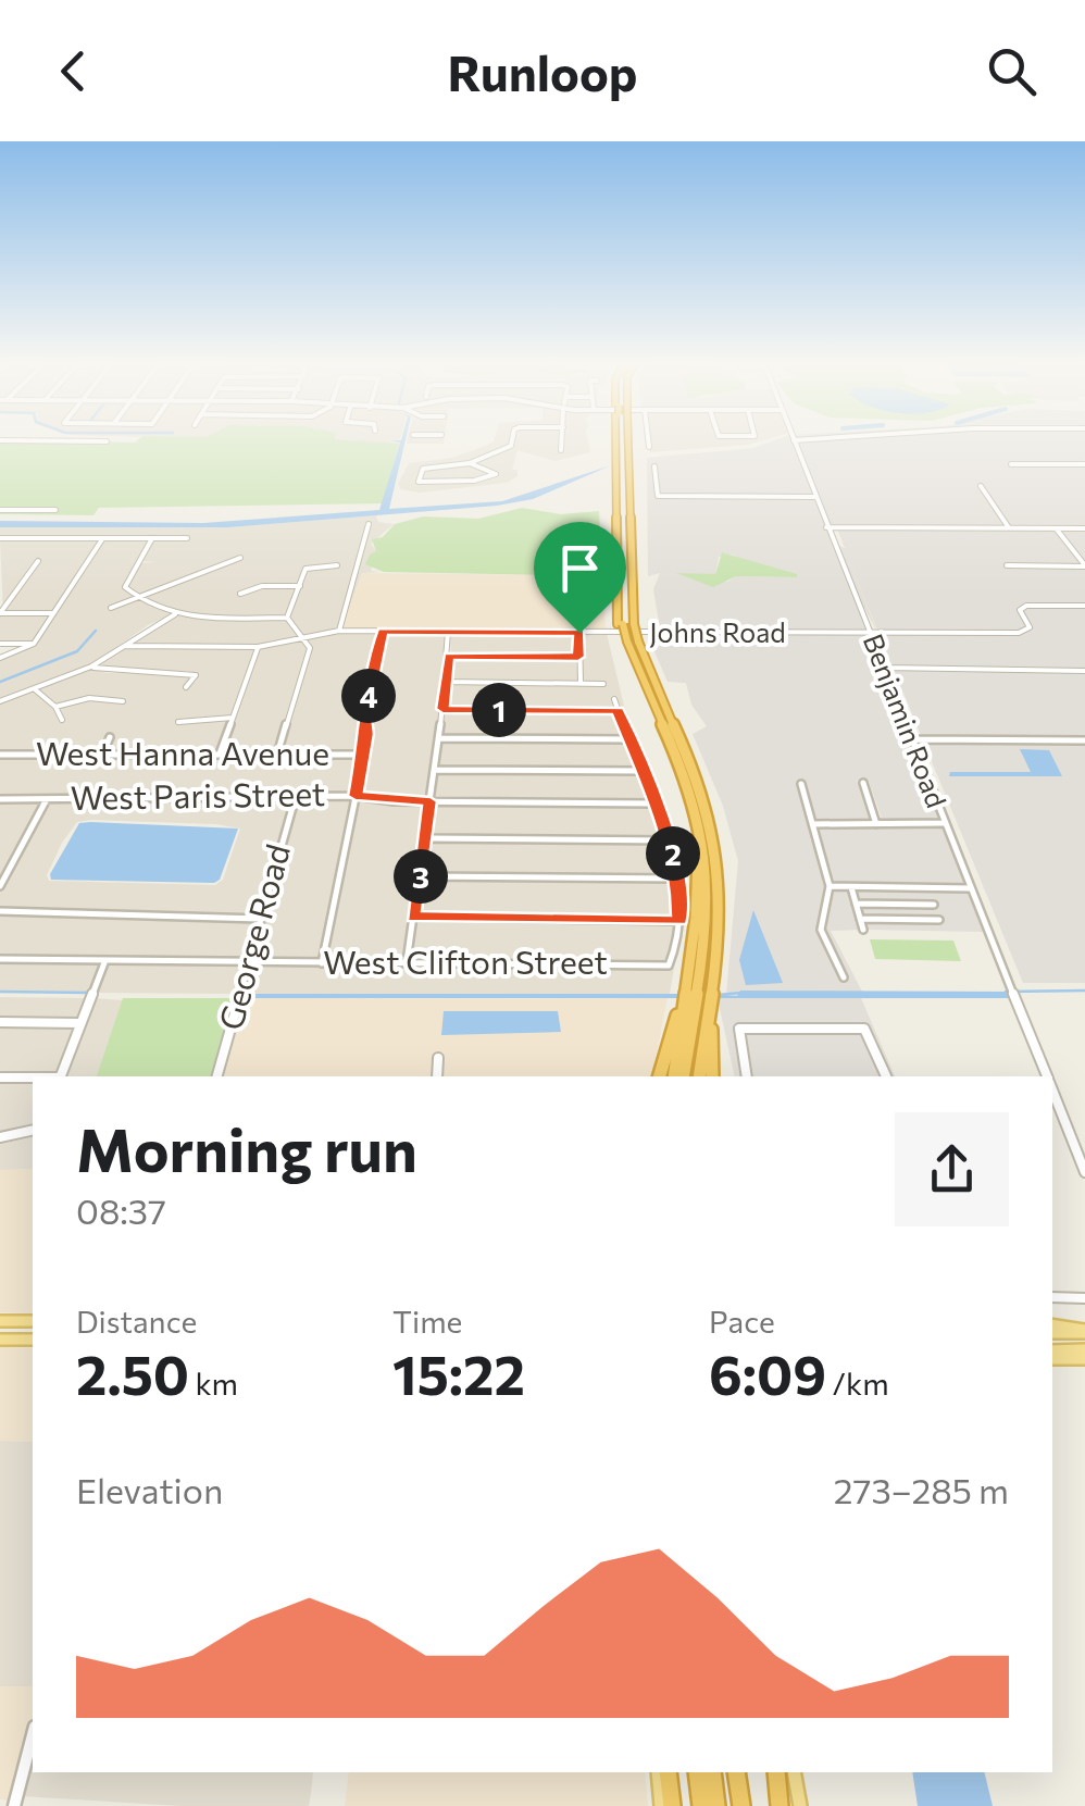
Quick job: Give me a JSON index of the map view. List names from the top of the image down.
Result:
{
  "streets": {
    "street": [
      "Johns Road",
      "Benjamin Road",
      "West Hanna Avenue",
      "West Paris Street",
      "George Road",
      "West Clifton Street"
    ]
  },
  "crossings": [
    ["Johns Road", "Benjamin Road"],
    ["West Paris Street", "George Road"],
    ["George Road", "West Clifton Street"]
  ],
  "page": {
    "header": "Runloop",
    "pins": [
      "4",
      "1",
      "2",
      "3"
    ],
    "heading": ["Morning run", "08:37"],
    "stats": [
      ["Distance", "2.50 km"],
      ["Time", "15:22"],
      ["Pace", "6:09 /km"]
    ],
    "chart": ["Elevation", "273–285 m"]
  }
}
